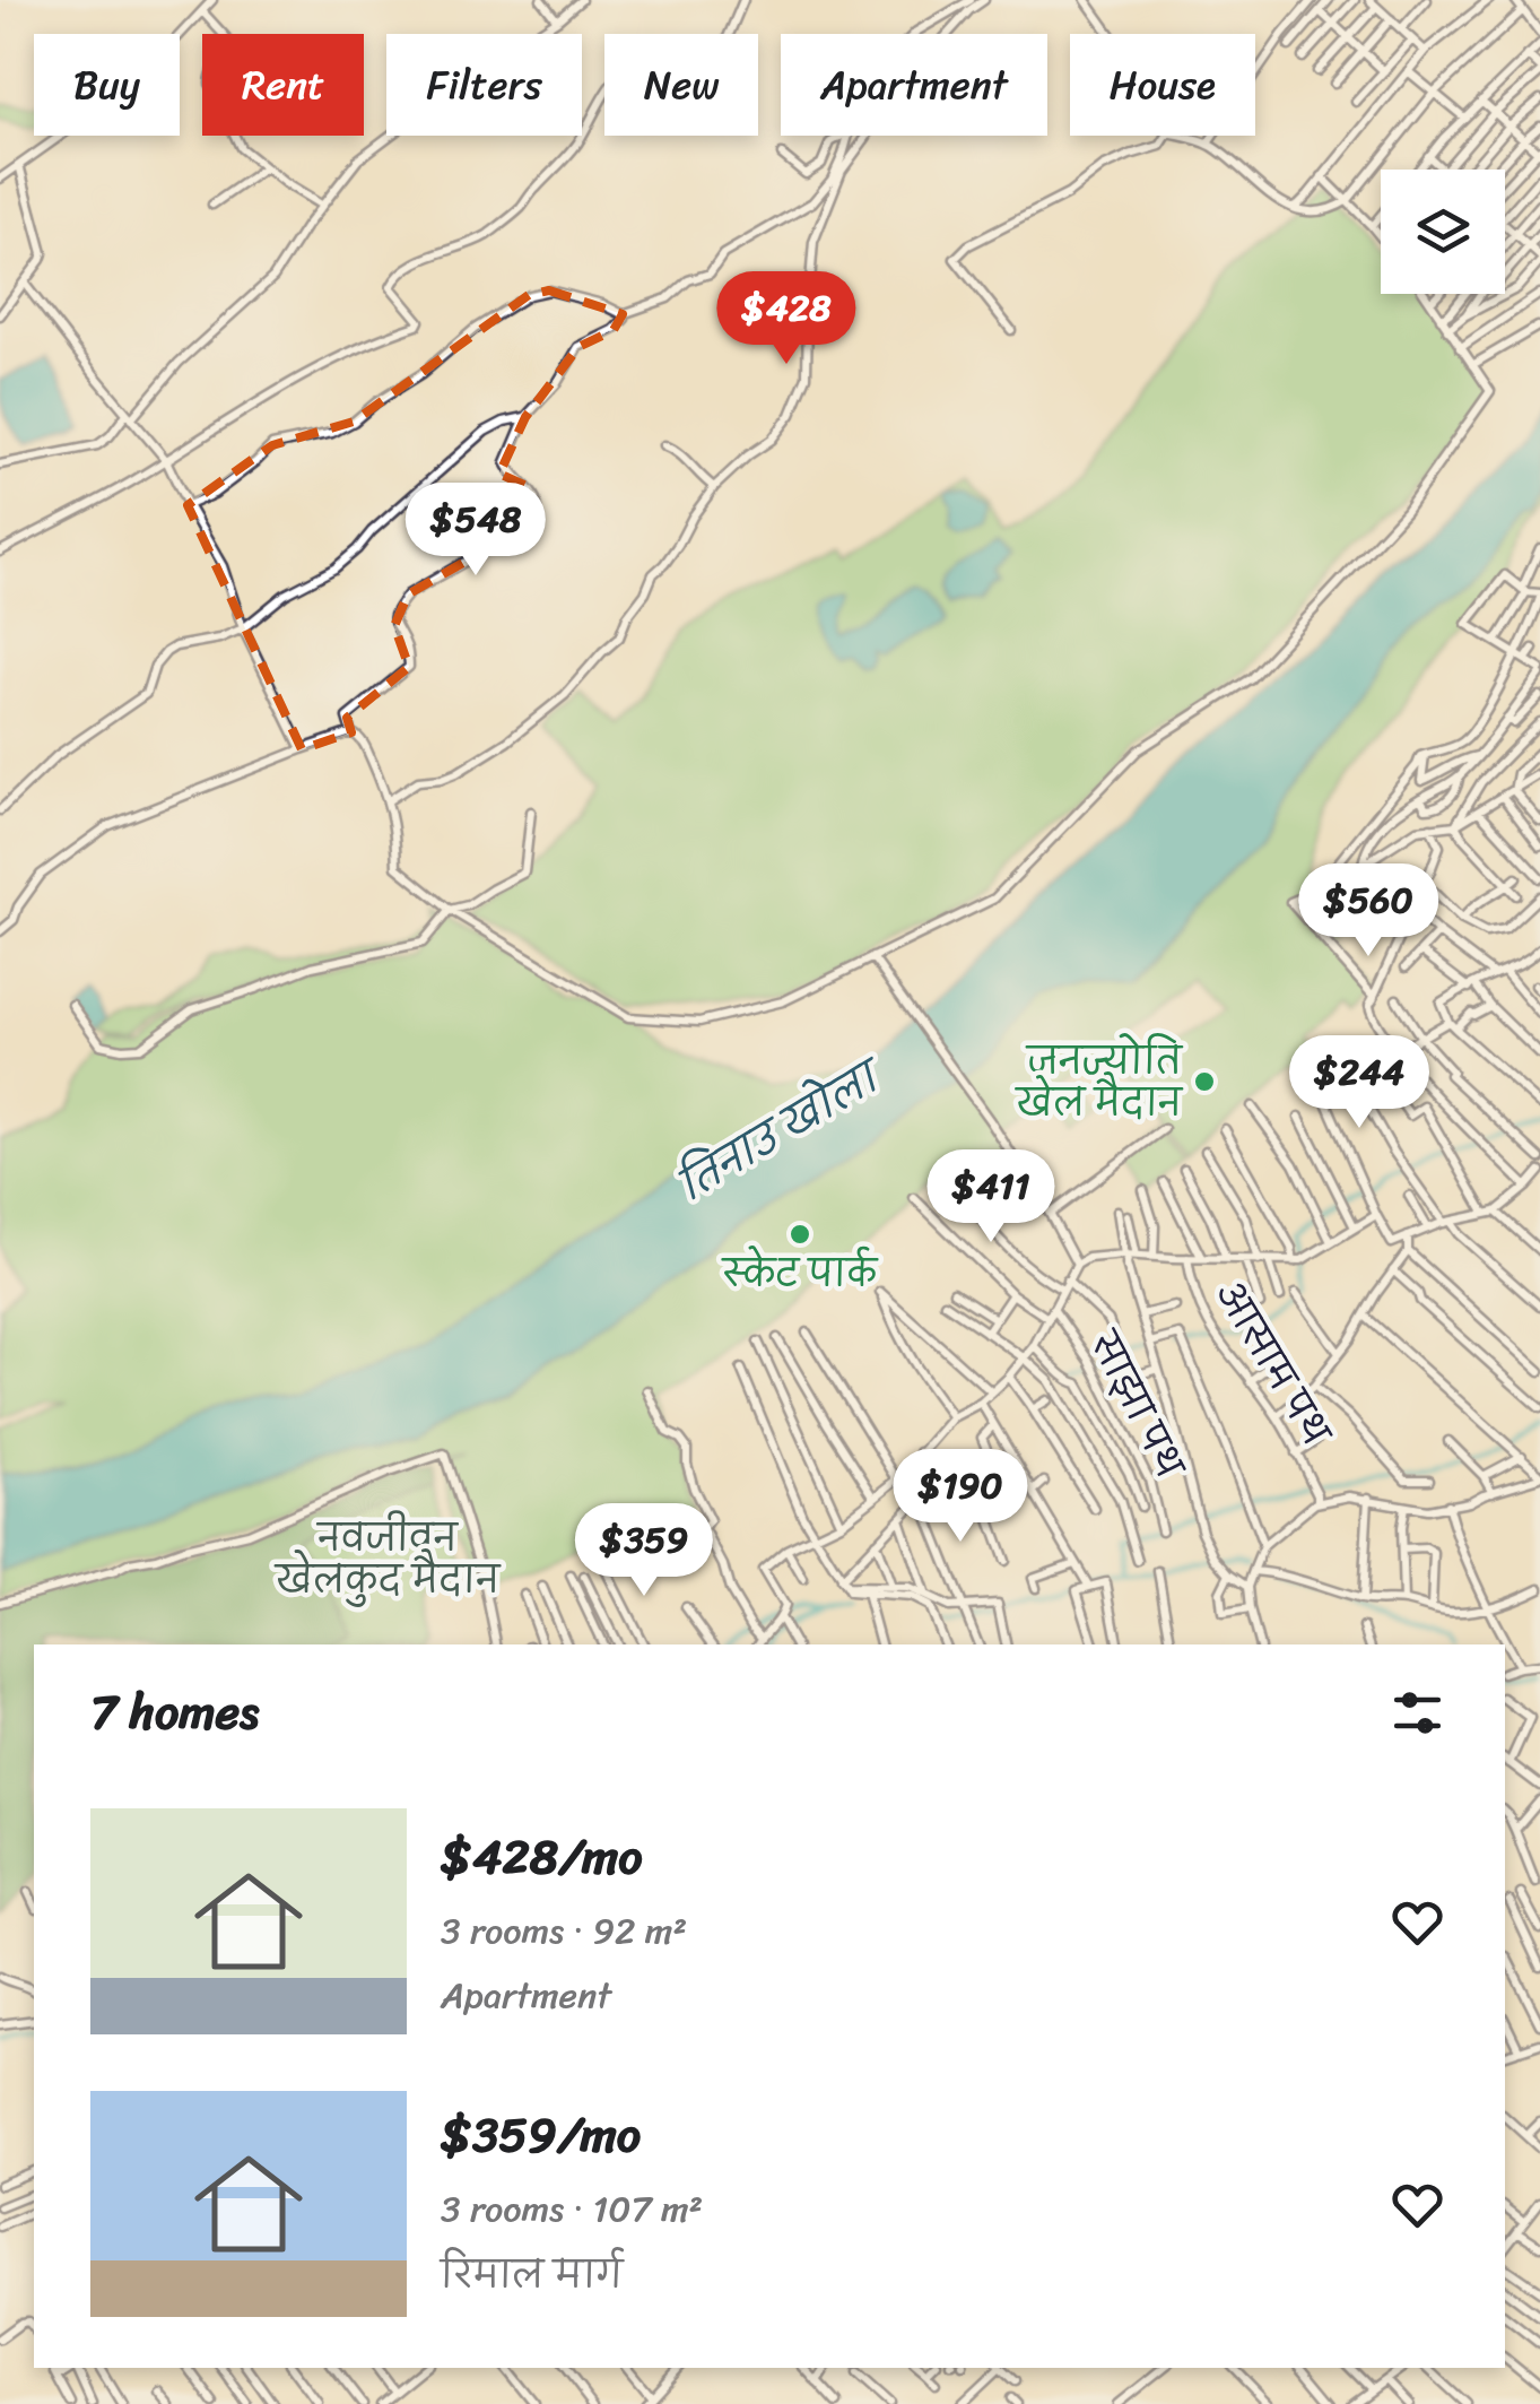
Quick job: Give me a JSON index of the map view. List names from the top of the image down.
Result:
{
  "streets": {
    "street": ["आसाम पथ", "साझा पथ"]
  },
  "water": ["तिनाउ खोला"],
  "parks": ["नवजीवन खेलकुद मैदान"],
  "places": ["जनज्योति खेल मैदान", "स्केट पार्क"],
  "page": {
    "chip": [
      "Buy",
      "Rent",
      "Filters",
      "New",
      "Apartment",
      "House"
    ],
    "price": [
      "$428",
      "$548",
      "$560",
      "$244",
      "$411",
      "$190",
      "$359"
    ],
    "heading": "7 homes",
    "list": [
      {
        "name": "$428/mo",
        "note": "3 rooms · 92 m² · Apartment"
      },
      {
        "name": "$359/mo",
        "note": "3 rooms · 107 m² · रिमाल मार्ग"
      }
    ]
  }
}
